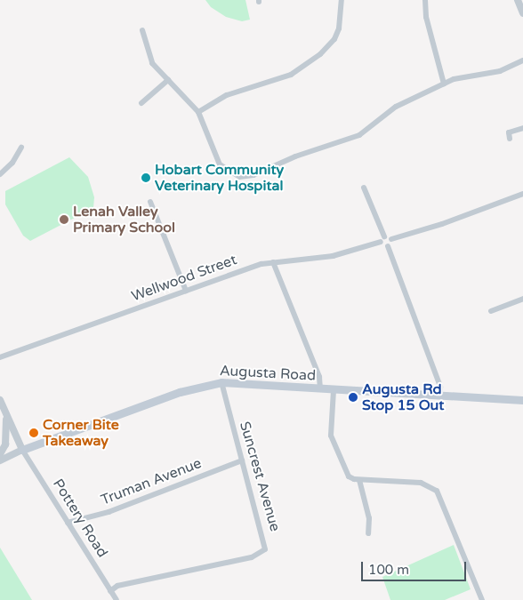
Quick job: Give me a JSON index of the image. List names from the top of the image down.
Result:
{
  "streets": {
    "main road": ["Augusta Road"],
    "street": [
      "Wellwood Street",
      "Suncrest Avenue",
      "Truman Avenue",
      "Pottery Road"
    ]
  },
  "crossings": [
    ["Augusta Road", "Suncrest Avenue"],
    ["Augusta Road", "Pottery Road"],
    ["Suncrest Avenue", "Truman Avenue"],
    ["Suncrest Avenue", "Pottery Road"],
    ["Truman Avenue", "Pottery Road"]
  ],
  "places": [
    "Hobart Community Veterinary Hospital",
    "Lenah Valley Primary School",
    "Augusta Rd Stop 15 Out",
    "Corner Bite Takeaway"
  ],
  "scale_bar": "100 m"
}
